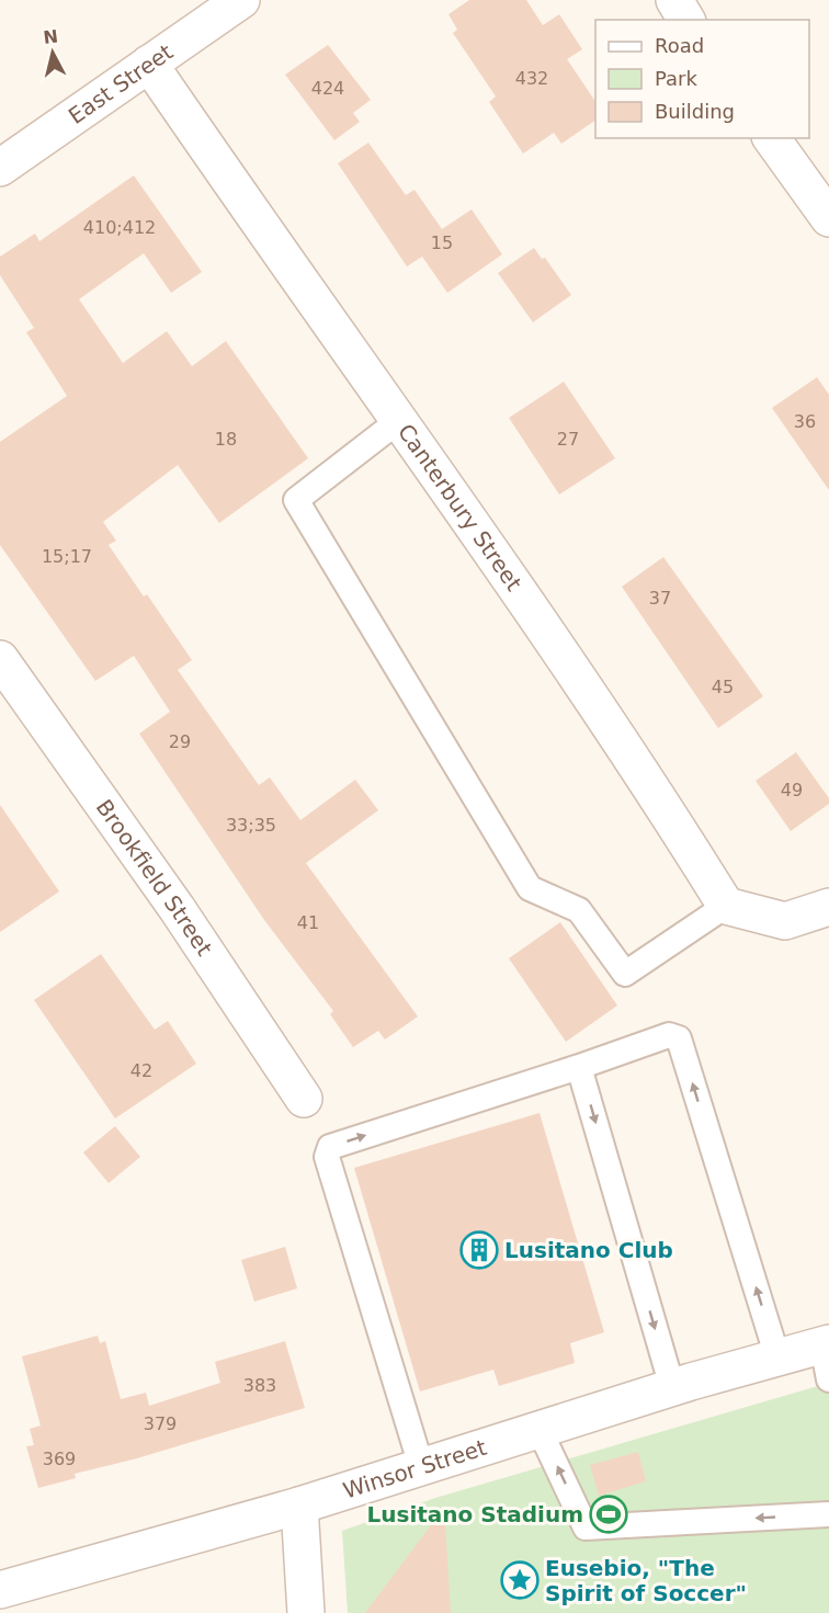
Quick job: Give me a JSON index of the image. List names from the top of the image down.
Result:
{
  "streets": {
    "street": [
      "East Street",
      "Canterbury Street",
      "Brookfield Street",
      "Winsor Street"
    ]
  },
  "crossings": [
    ["East Street", "Canterbury Street"]
  ],
  "places": {
    "building": ["Lusitano Club"],
    "sports": ["Lusitano Stadium"],
    "place": ["Eusebio, \"The Spirit of Soccer\""]
  },
  "house_numbers": [
    "432",
    "424",
    "410;412",
    "15",
    "36",
    "18",
    "27",
    "15;17",
    "37",
    "45",
    "29",
    "49",
    "33;35",
    "41",
    "42",
    "383",
    "379",
    "369"
  ],
  "legend": ["Road", "Park", "Building"],
  "north": "top"
}
